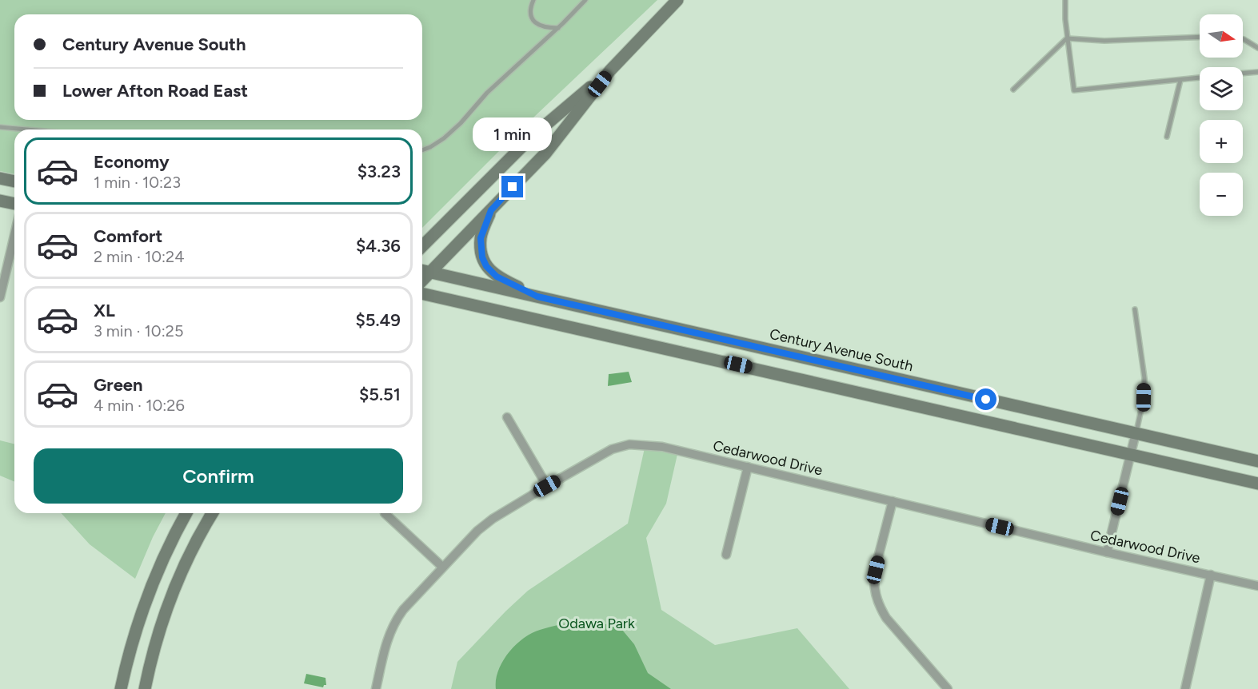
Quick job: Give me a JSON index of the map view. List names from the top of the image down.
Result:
{
  "streets": {
    "main road": ["Century Avenue South"],
    "street": ["Cedarwood Drive"]
  },
  "parks": ["Odawa Park"],
  "north": "right",
  "page": {
    "map_buttons": ["+", "−"],
    "banner": ["Century Avenue South", "Lower Afton Road East"],
    "bubble": "1 min",
    "list": [
      {
        "name": "Economy",
        "note": "1 min · 10:23",
        "value": "$3.23"
      },
      {
        "name": "Comfort",
        "note": "2 min · 10:24",
        "value": "$4.36"
      },
      {
        "name": "XL",
        "note": "3 min · 10:25",
        "value": "$5.49"
      },
      {
        "name": "Green",
        "note": "4 min · 10:26",
        "value": "$5.51"
      }
    ],
    "buttons": "Confirm"
  }
}
